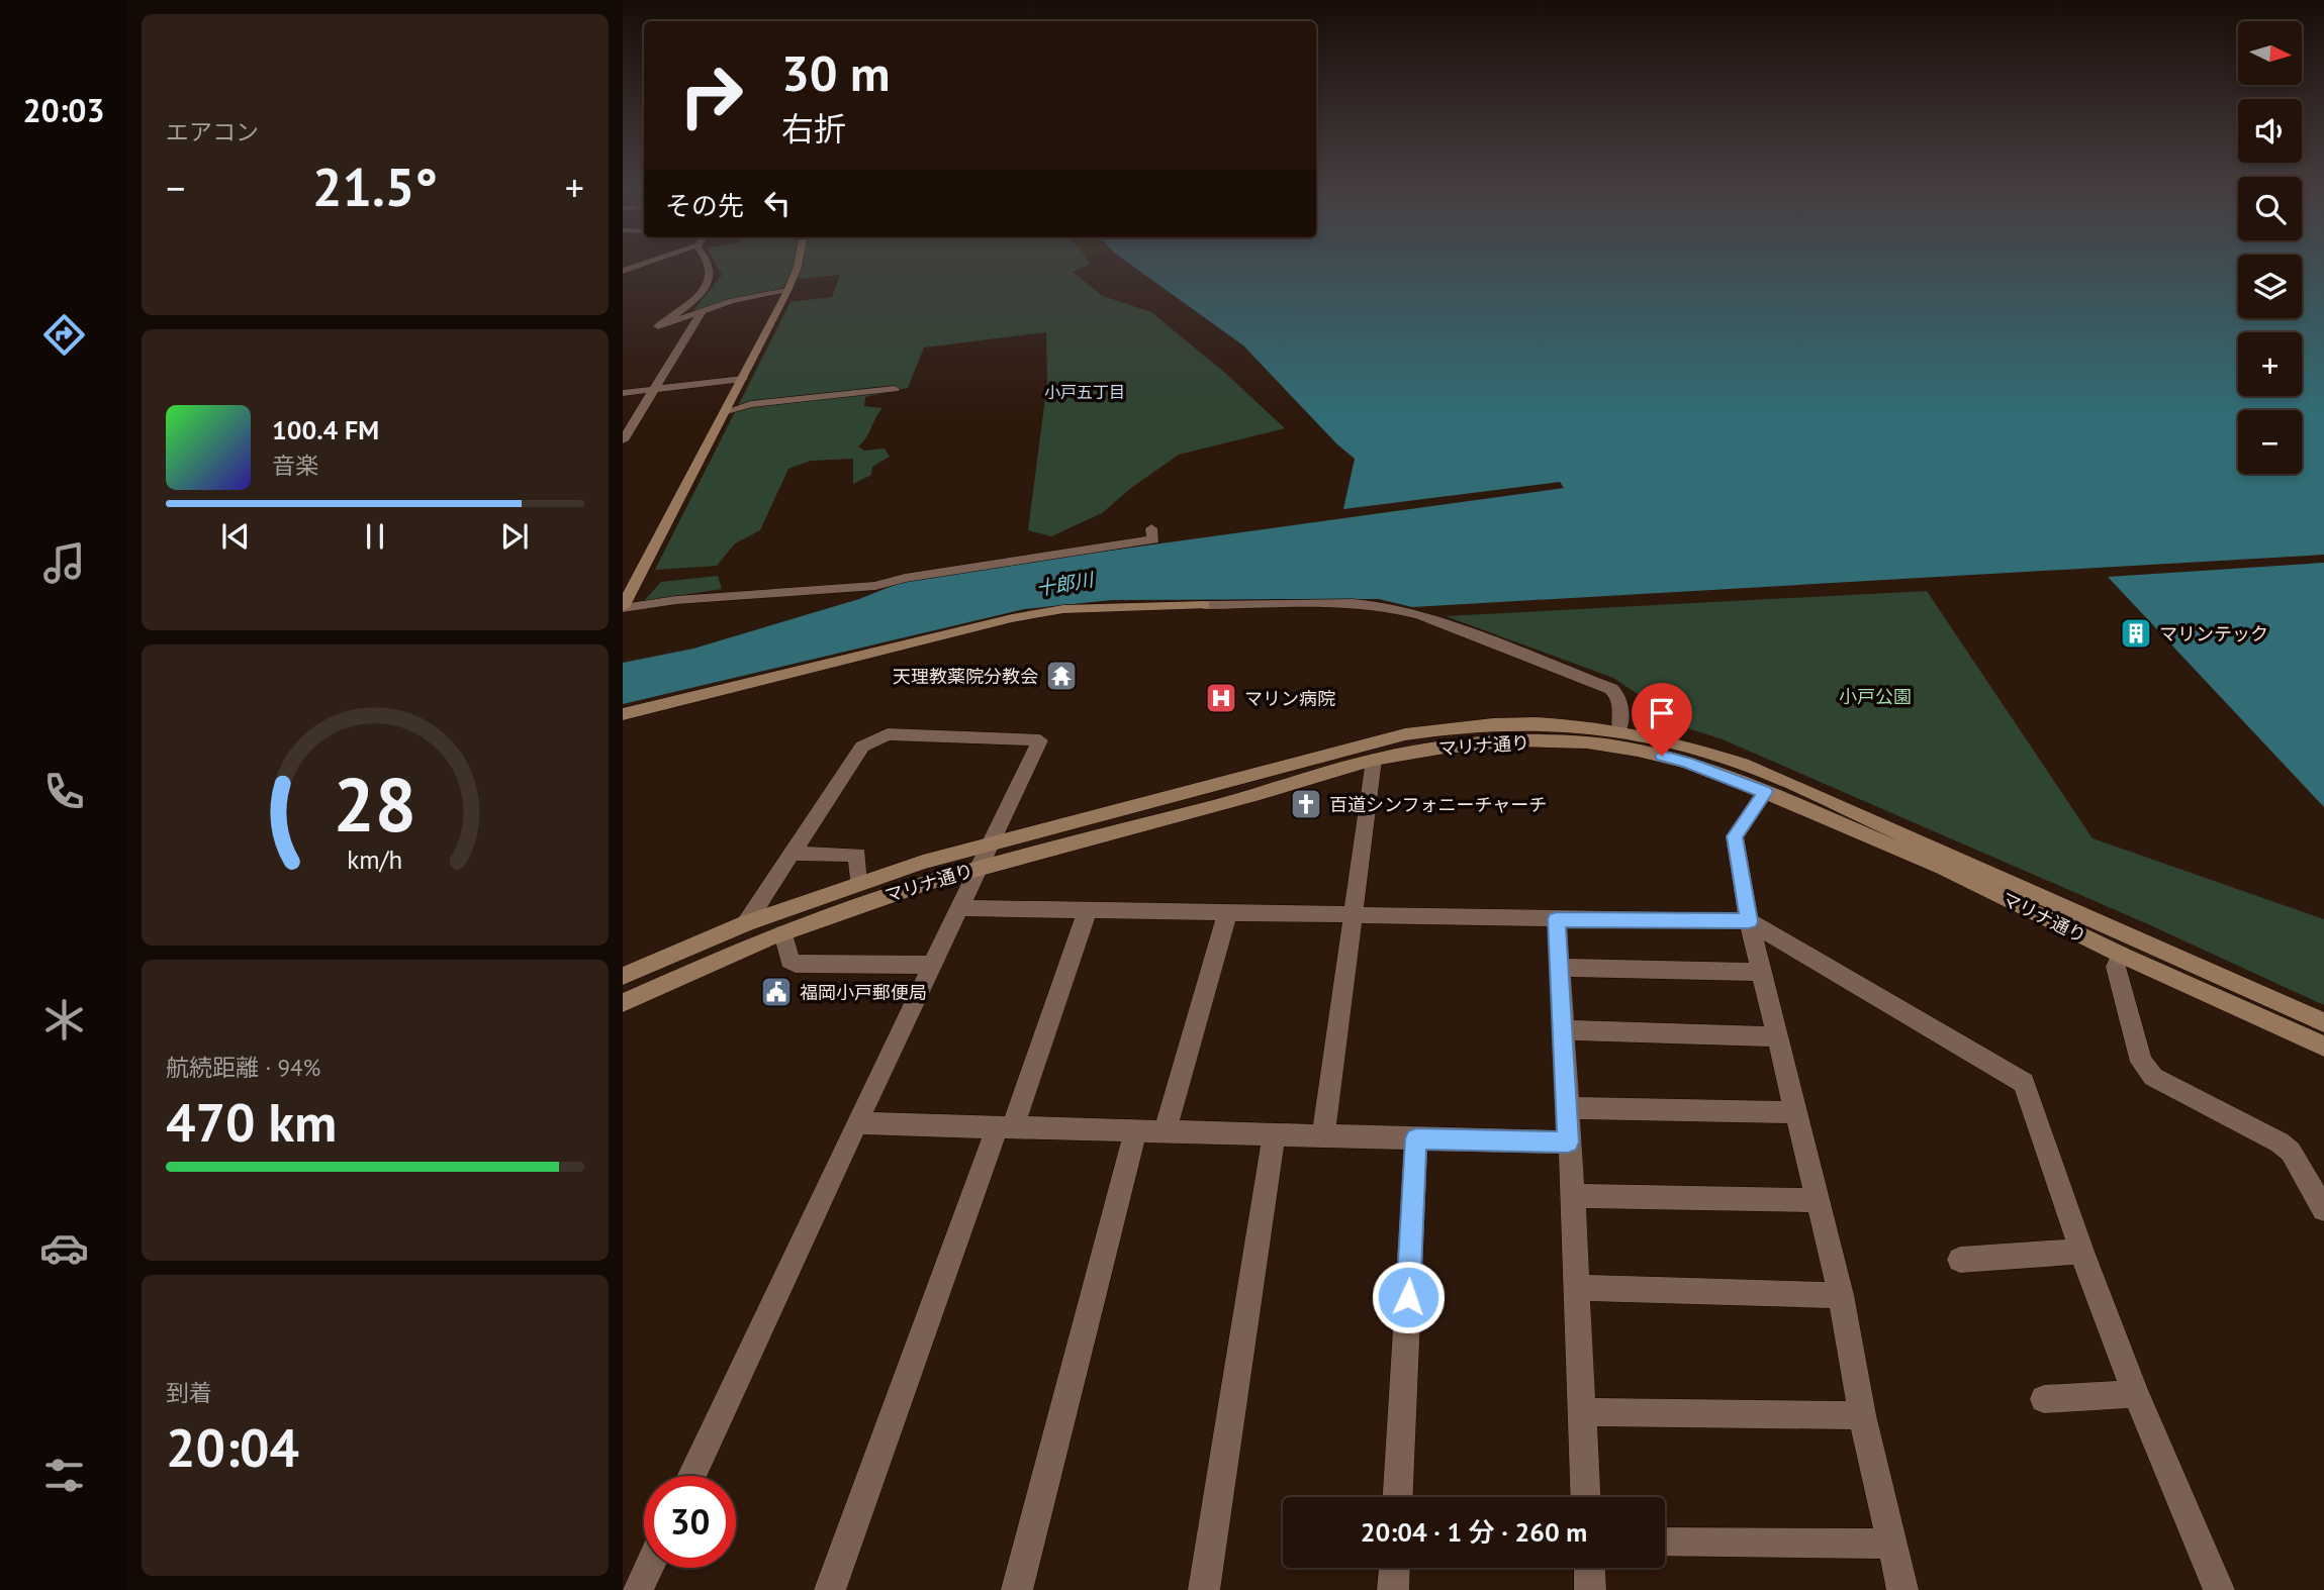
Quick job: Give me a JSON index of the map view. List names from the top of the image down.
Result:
{
  "streets": {
    "street": ["マリナ通り"]
  },
  "districts": ["小戸五丁目"],
  "water": ["十郎川"],
  "parks": ["小戸公園"],
  "places": {
    "building": ["マリンテック"],
    "temple": ["天理教薬院分教会"],
    "hospital": ["マリン病院"],
    "church": ["百道シンフォニーチャーチ"],
    "public building": ["福岡小戸郵便局"]
  },
  "north": "right",
  "page": {
    "tabs": "20:03",
    "tile": [
      "エアコン",
      ["航続距離 · 94%", "470 km"],
      ["到着", "20:04"]
    ],
    "map_buttons": ["+", "−"],
    "turn": ["30 m", "右折"],
    "heat": ["−", "21.5°", "+"],
    "then": "その先",
    "song": ["100.4 FM", "音楽"],
    "limit": "30",
    "trip": "20:04 · 1 分 · 260 m",
    "gauge": ["28", "km/h"]
  }
}
